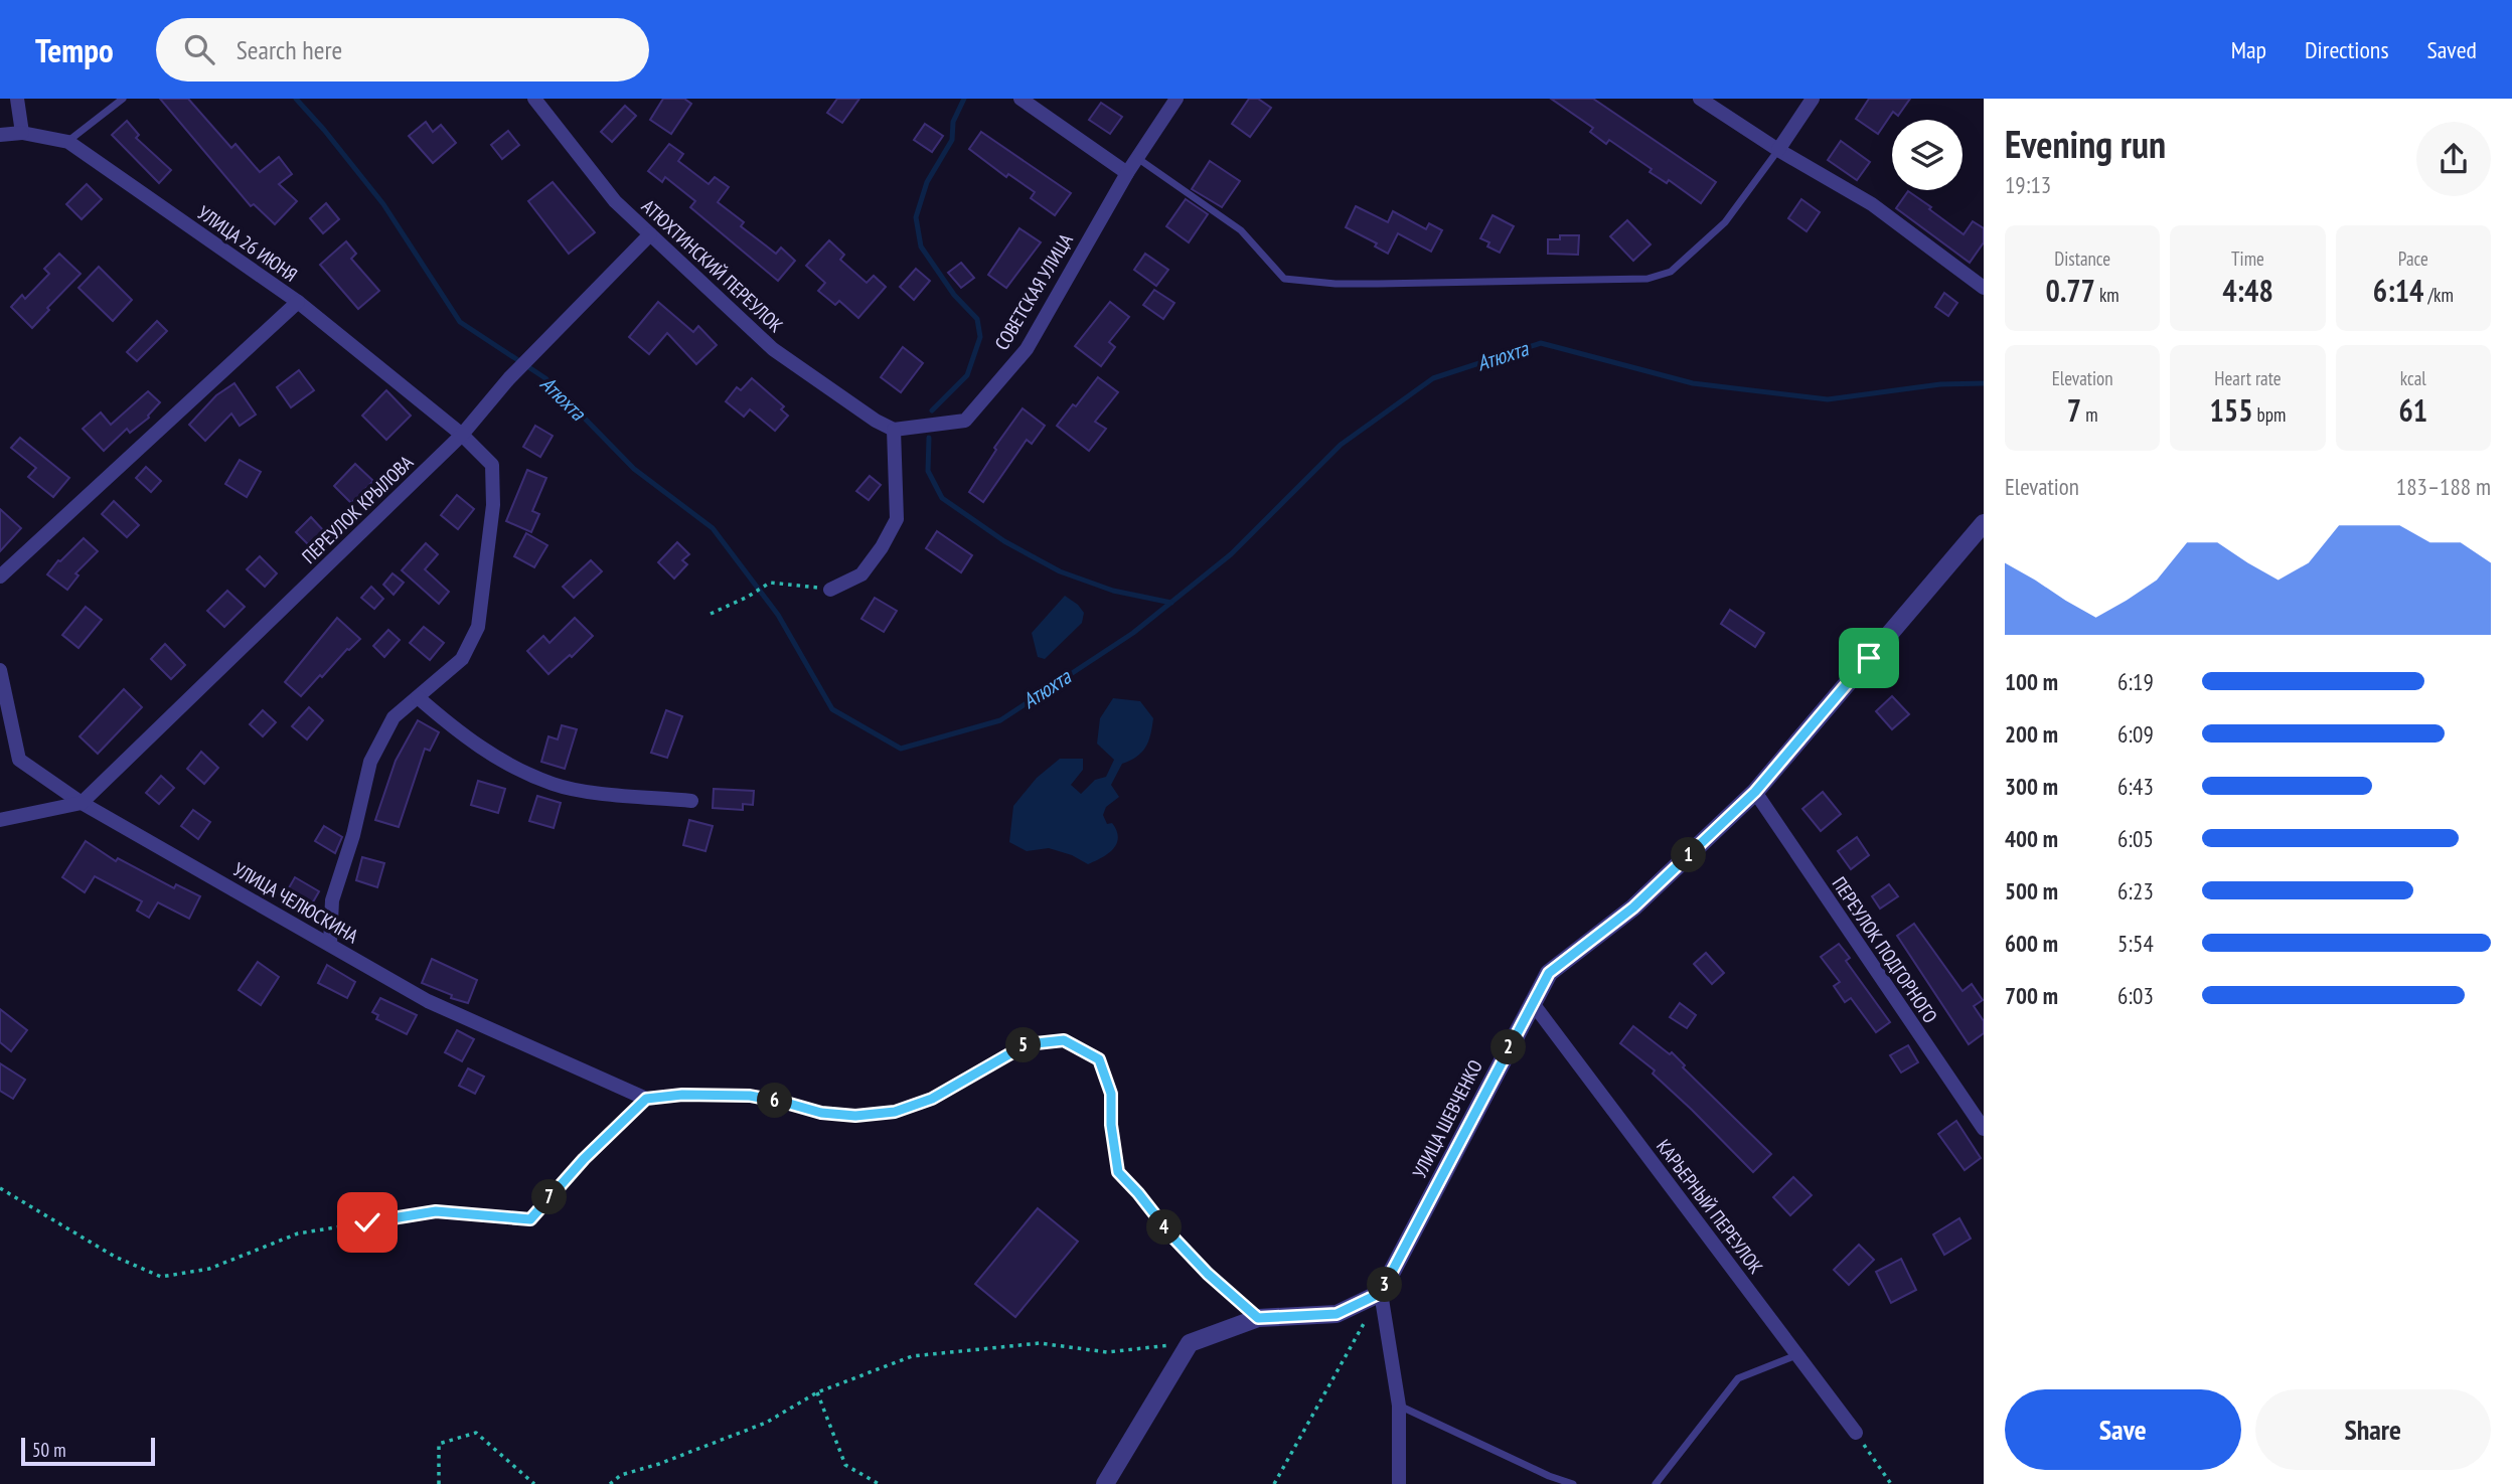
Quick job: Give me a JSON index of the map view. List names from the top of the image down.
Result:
{
  "streets": {
    "street": [
      "УЛИЦА 26 ИЮНЯ",
      "АТЮХТИНСКИЙ ПЕРЕУЛОК",
      "СОВЕТСКАЯ УЛИЦА",
      "ПЕРЕУЛОК КРЫЛОВА",
      "УЛИЦА ЧЕЛЮСКИНА",
      "ПЕРЕУЛОК ПОДГОРНОГО",
      "УЛИЦА ШЕВЧЕНКО",
      "КАРЬЕРНЫЙ ПЕРЕУЛОК"
    ]
  },
  "crossings": [
    ["УЛИЦА 26 ИЮНЯ", "ПЕРЕУЛОК КРЫЛОВА"],
    ["УЛИЦА 26 ИЮНЯ", "УЛИЦА ЧЕЛЮСКИНА"],
    ["АТЮХТИНСКИЙ ПЕРЕУЛОК", "СОВЕТСКАЯ УЛИЦА"],
    ["АТЮХТИНСКИЙ ПЕРЕУЛОК", "ПЕРЕУЛОК КРЫЛОВА"],
    ["ПЕРЕУЛОК КРЫЛОВА", "УЛИЦА ЧЕЛЮСКИНА"],
    ["ПЕРЕУЛОК ПОДГОРНОГО", "УЛИЦА ШЕВЧЕНКО"],
    ["УЛИЦА ШЕВЧЕНКО", "КАРЬЕРНЫЙ ПЕРЕУЛОК"]
  ],
  "water": ["Атюхта"],
  "scale_bar": "50 m",
  "page": {
    "header": "Tempo",
    "search": "Search here",
    "nav": ["Map", "Directions", "Saved"],
    "heading": ["Evening run", "19:13"],
    "stats": [
      ["Distance", "0.77 km"],
      ["Time", "4:48"],
      ["Pace", "6:14 /km"],
      ["Elevation", "7 m"],
      ["Heart rate", "155 bpm"],
      ["kcal", "61"]
    ],
    "chart": ["Elevation", "183–188 m"],
    "list": [
      {
        "name": "100 m",
        "note": "6:19"
      },
      {
        "name": "200 m",
        "note": "6:09"
      },
      {
        "name": "300 m",
        "note": "6:43"
      },
      {
        "name": "400 m",
        "note": "6:05"
      },
      {
        "name": "500 m",
        "note": "6:23"
      },
      {
        "name": "600 m",
        "note": "5:54"
      },
      {
        "name": "700 m",
        "note": "6:03"
      }
    ],
    "pins": [
      "1",
      "5",
      "2",
      "6",
      "7",
      "4",
      "3"
    ],
    "buttons": ["Save", "Share"],
    "scale": "50 m"
  }
}
